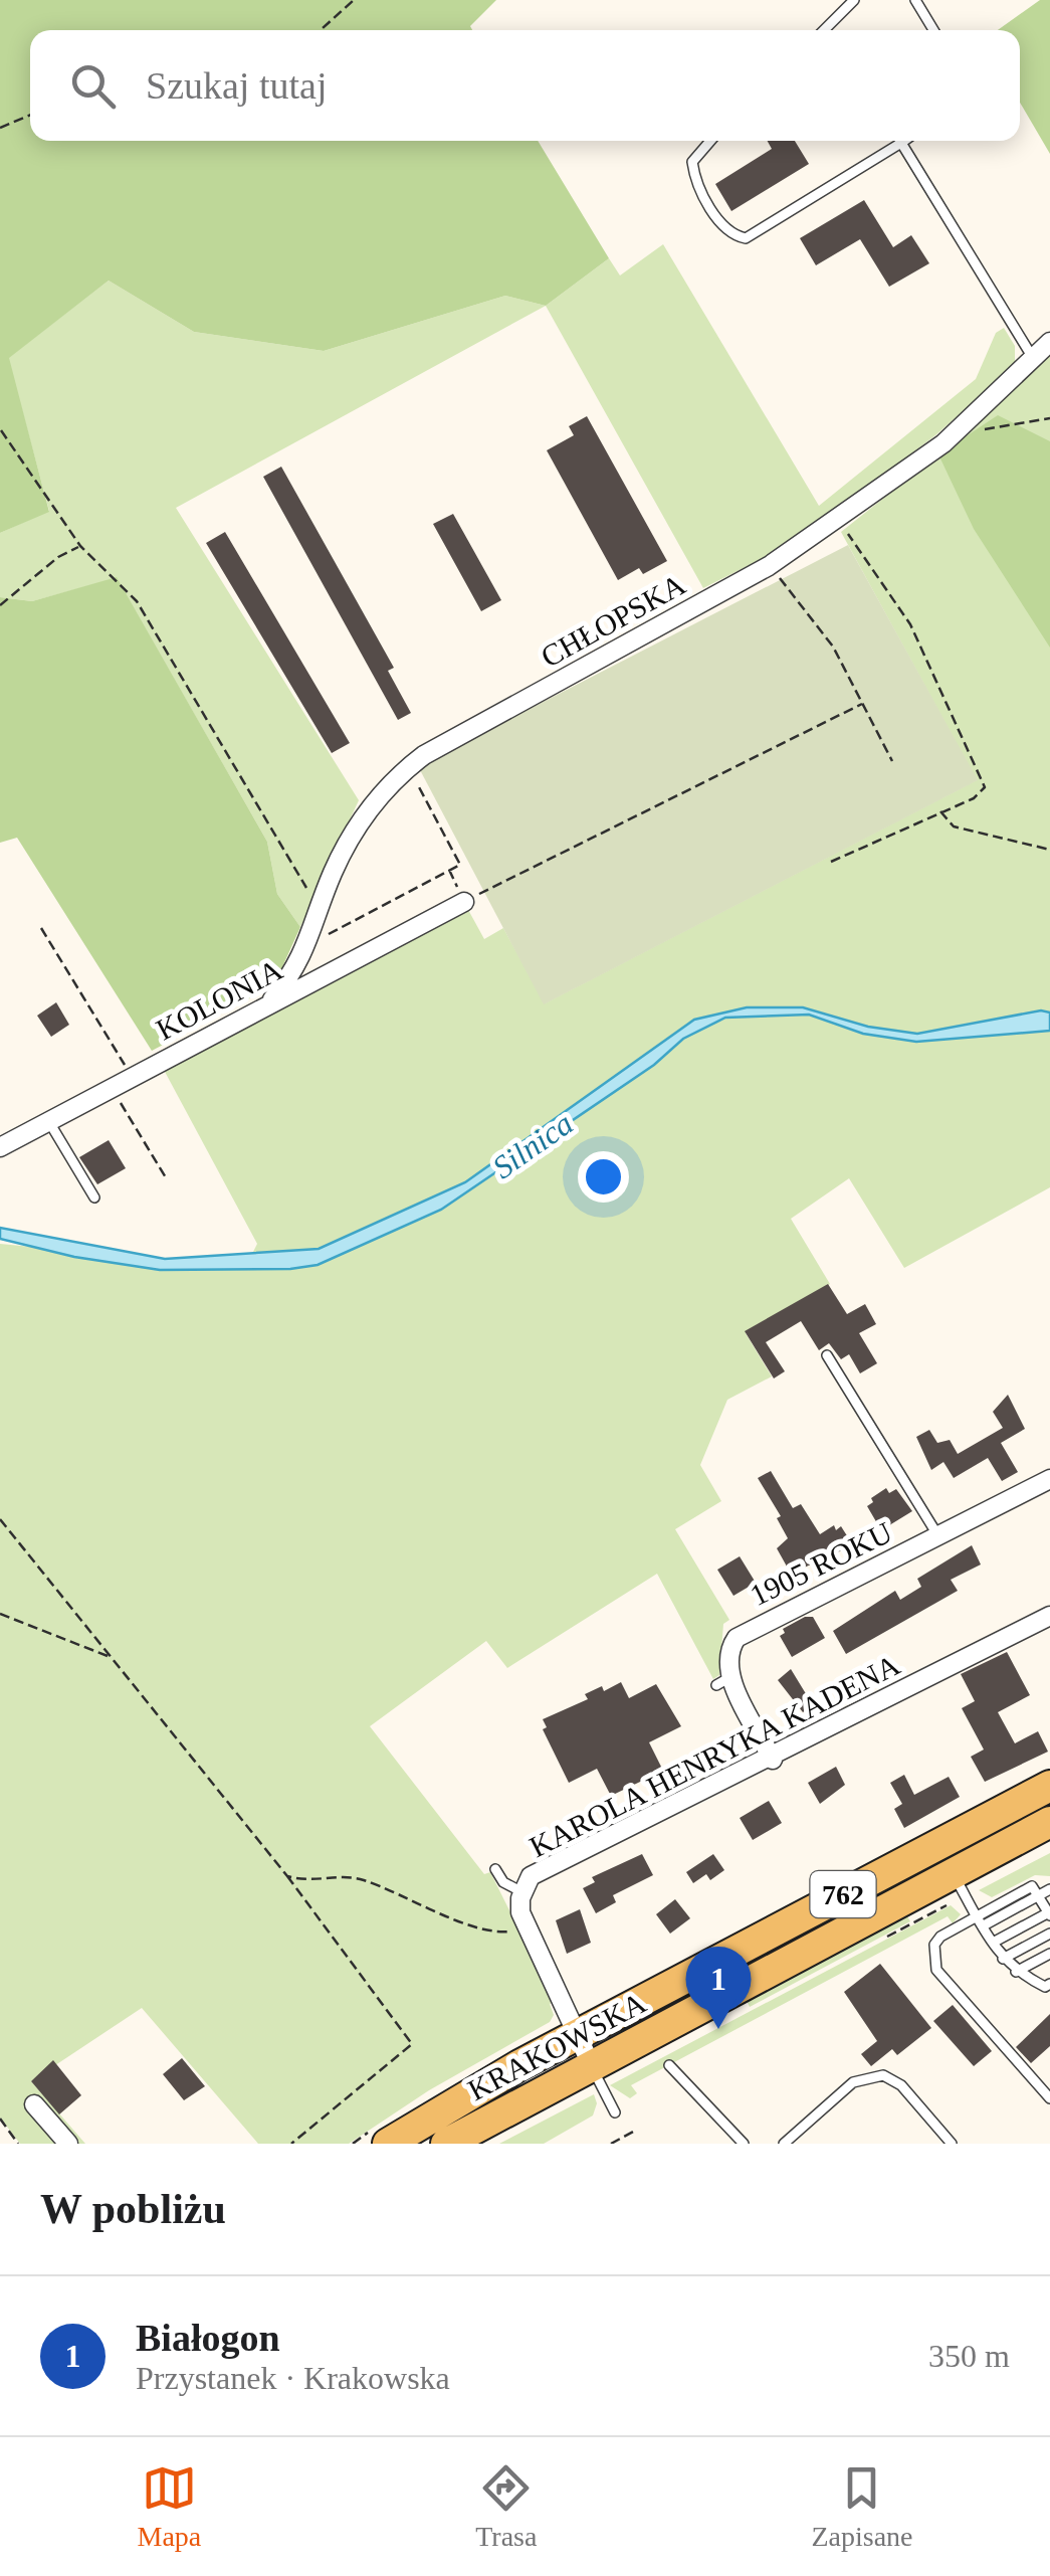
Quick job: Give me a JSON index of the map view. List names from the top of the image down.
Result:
{
  "streets": {
    "main road": ["762", "KRAKOWSKA"],
    "street": [
      "CHŁOPSKA",
      "KOLONIA",
      "1905 ROKU",
      "KAROLA HENRYKA KADENA"
    ]
  },
  "crossings": [
    ["CHŁOPSKA", "KOLONIA"],
    ["1905 ROKU", "KAROLA HENRYKA KADENA"],
    ["KAROLA HENRYKA KADENA", "KRAKOWSKA"]
  ],
  "water": ["Silnica"],
  "page": {
    "search": "Szukaj tutaj",
    "pins": "1",
    "heading": "W pobliżu",
    "list": [
      {
        "mark": "1",
        "name": "Białogon",
        "note": "Przystanek · Krakowska",
        "value": "350 m"
      }
    ],
    "nav": ["Mapa", "Trasa", "Zapisane"]
  }
}
